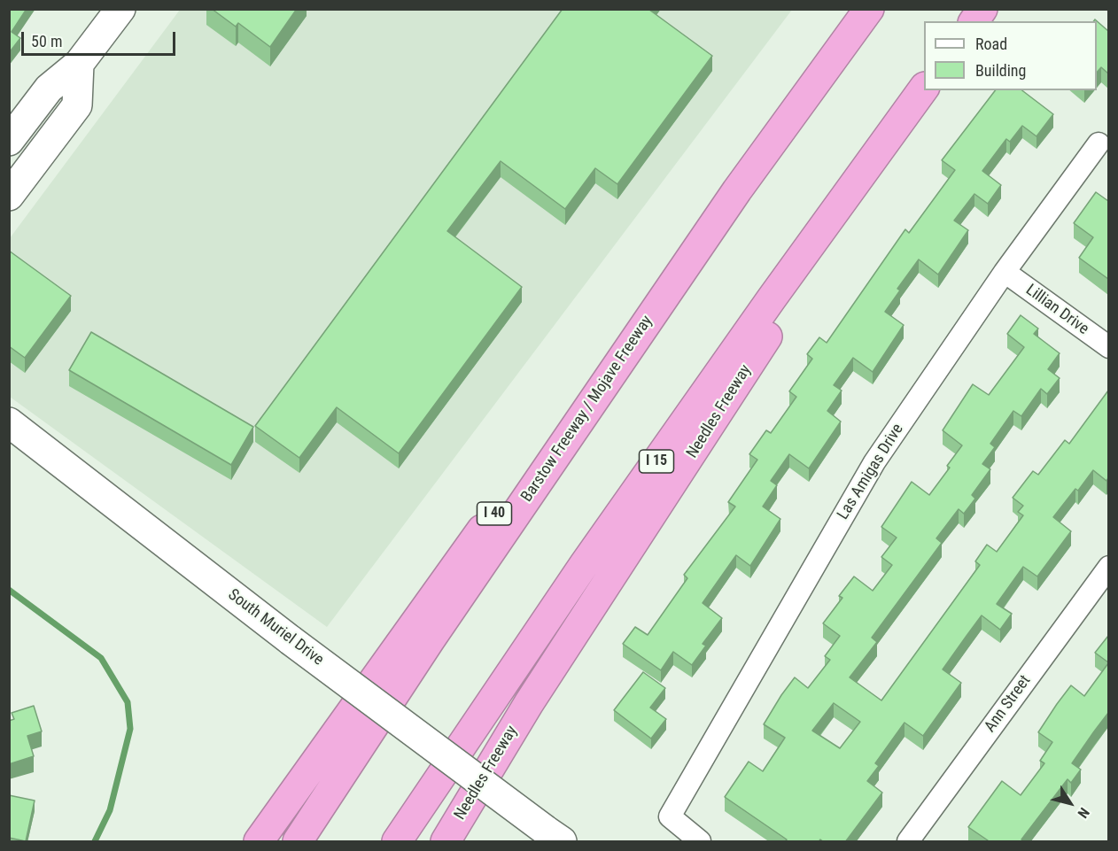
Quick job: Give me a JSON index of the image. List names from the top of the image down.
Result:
{
  "streets": {
    "highway": [
      "Barstow Freeway / Mojave Freeway",
      "Needles Freeway",
      "I 15",
      "I 40"
    ],
    "street": [
      "Lillian Drive",
      "Las Amigas Drive",
      "South Muriel Drive",
      "Ann Street"
    ]
  },
  "crossings": [
    ["Lillian Drive", "Las Amigas Drive"],
    ["Barstow Freeway / Mojave Freeway", "I 40"]
  ],
  "legend": ["Road", "Building"],
  "scale_bar": "50 m",
  "north": "bottom right"
}
